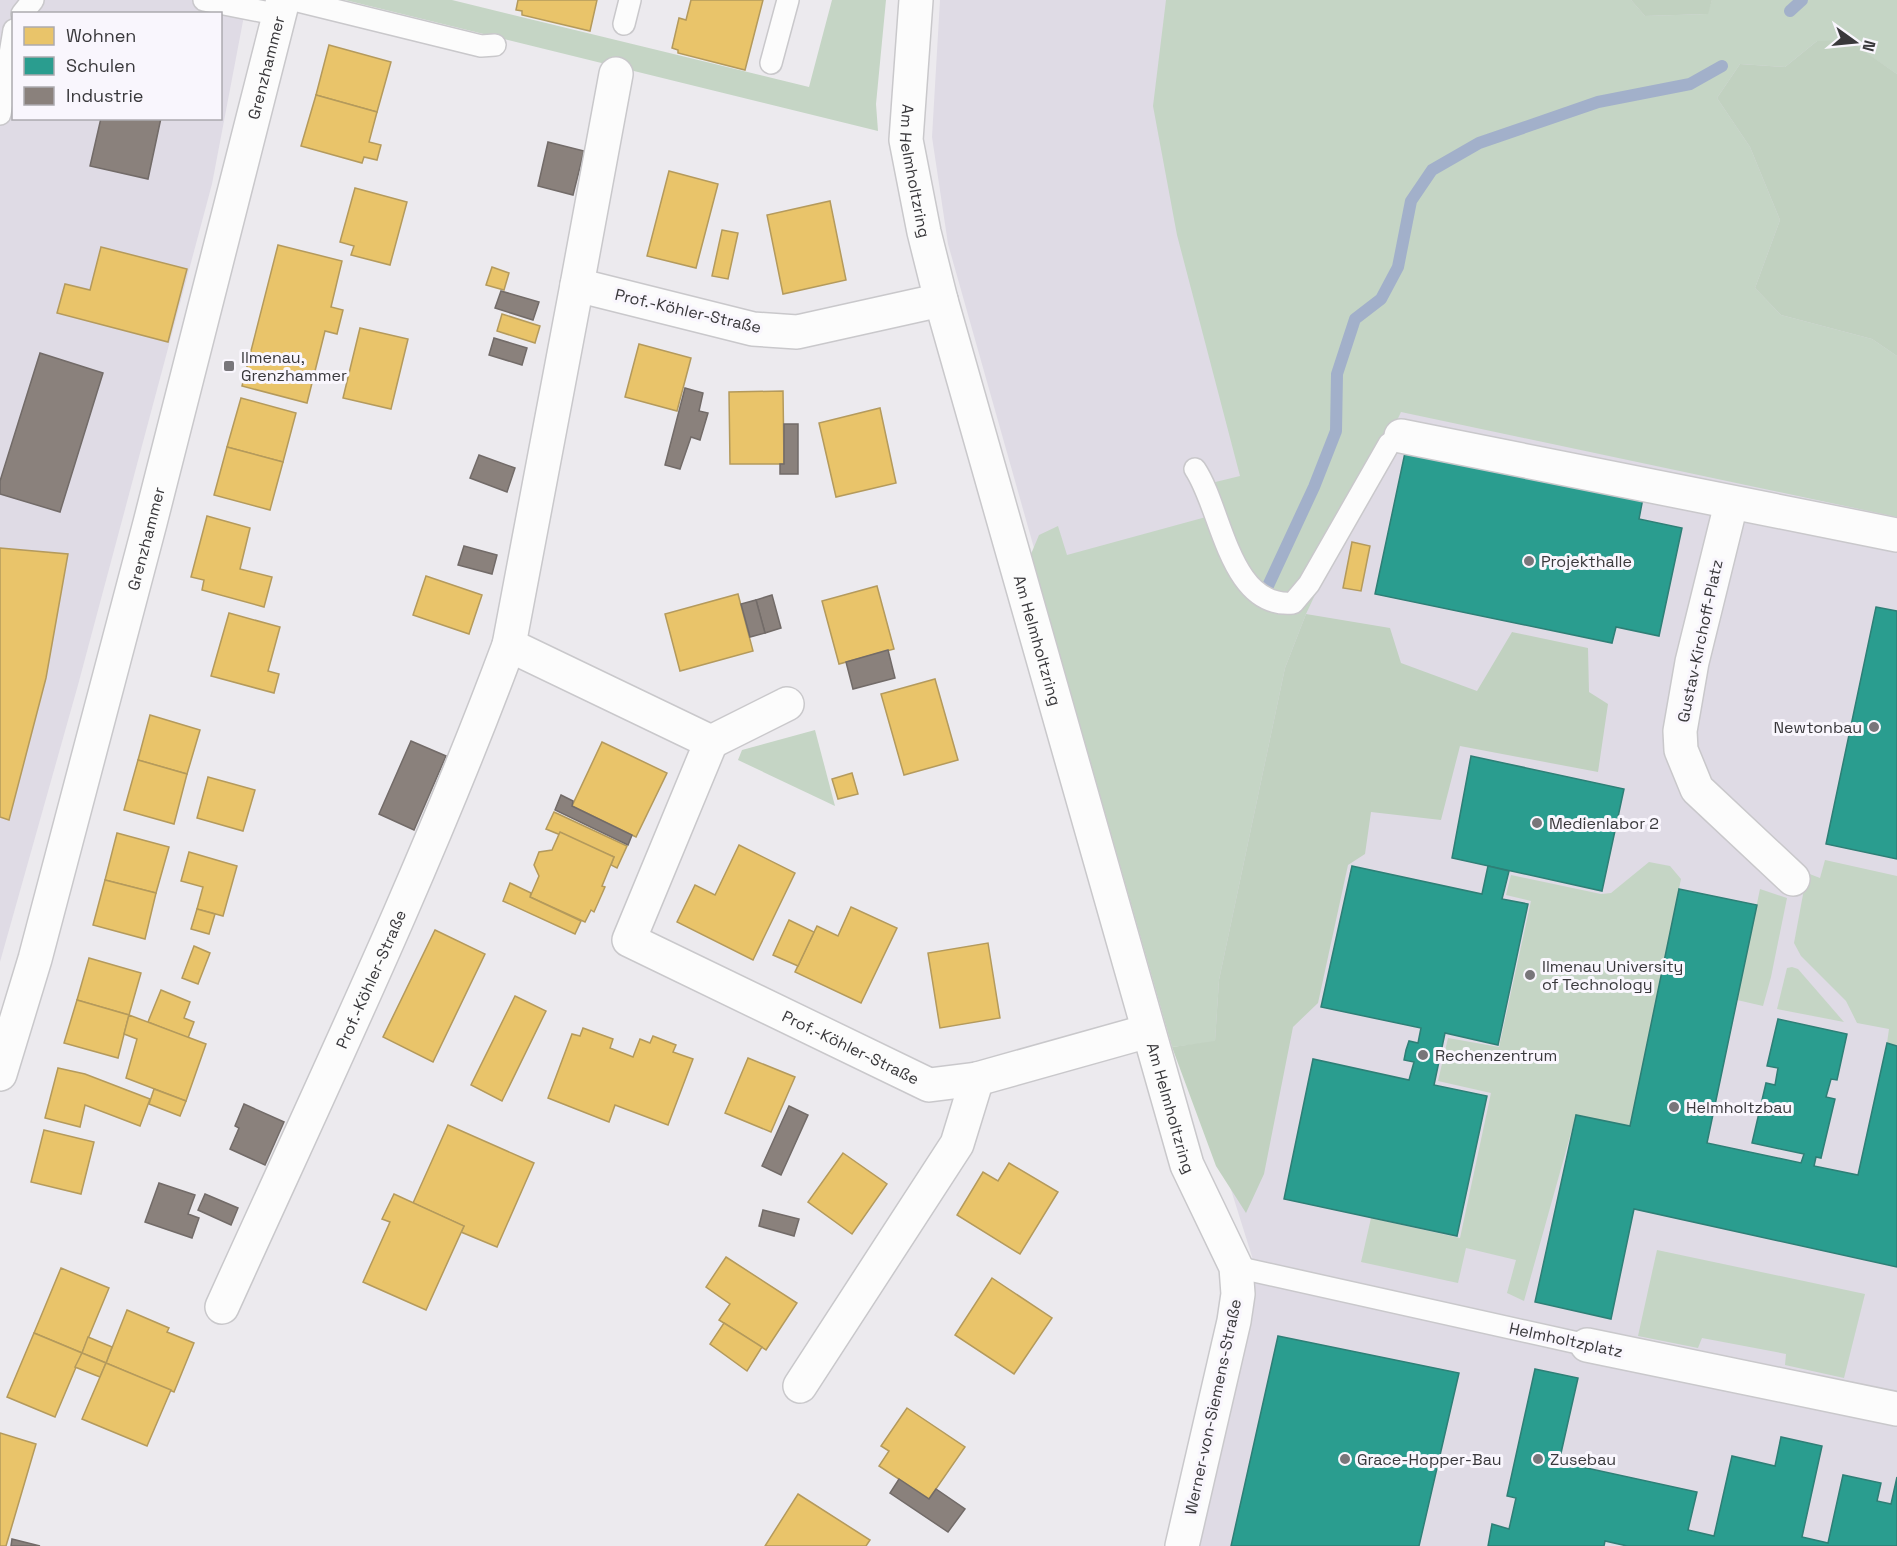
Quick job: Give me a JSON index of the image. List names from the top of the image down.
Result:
{
  "streets": {
    "street": [
      "Grenzhammer",
      "Am Helmholtzring",
      "Prof.-Köhler-Straße",
      "Gustav-Kirchoff-Platz",
      "Helmholtzplatz",
      "Werner-von-Siemens-Straße"
    ]
  },
  "crossings": [
    ["Am Helmholtzring", "Prof.-Köhler-Straße"],
    ["Am Helmholtzring", "Helmholtzplatz"],
    ["Am Helmholtzring", "Werner-von-Siemens-Straße"],
    ["Helmholtzplatz", "Werner-von-Siemens-Straße"]
  ],
  "places": {
    "transit": ["Ilmenau, Grenzhammer"],
    "other": [
      "Projekthalle",
      "Newtonbau",
      "Medienlabor 2",
      "Ilmenau University of Technology",
      "Rechenzentrum",
      "Helmholtzbau",
      "Grace-Hopper-Bau",
      "Zusebau"
    ]
  },
  "legend": ["Wohnen", "Schulen", "Industrie"],
  "north": "right"
}
